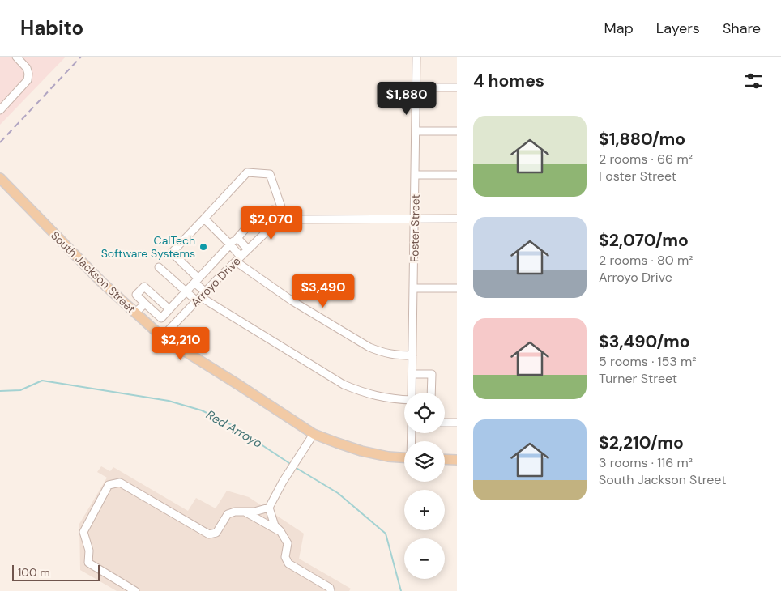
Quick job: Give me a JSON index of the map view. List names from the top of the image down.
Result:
{
  "streets": {
    "main road": ["South Jackson Street"],
    "street": ["Foster Street", "Arroyo Drive"]
  },
  "crossings": [
    ["Foster Street", "Arroyo Drive"],
    ["South Jackson Street", "Arroyo Drive"]
  ],
  "water": ["Red Arroyo"],
  "places": ["CalTech Software Systems"],
  "scale_bar": "100 m",
  "page": {
    "header": "Habito",
    "nav": ["Map", "Layers", "Share"],
    "heading": "4 homes",
    "price": [
      "$1,880",
      "$2,070",
      "$3,490",
      "$2,210"
    ],
    "list": [
      {
        "name": "$1,880/mo",
        "note": "2 rooms · 66 m² · Foster Street"
      },
      {
        "name": "$2,070/mo",
        "note": "2 rooms · 80 m² · Arroyo Drive"
      },
      {
        "name": "$3,490/mo",
        "note": "5 rooms · 153 m² · Turner Street"
      },
      {
        "name": "$2,210/mo",
        "note": "3 rooms · 116 m² · South Jackson Street"
      }
    ],
    "map_buttons": ["+", "−"],
    "scale": "100 m"
  }
}
